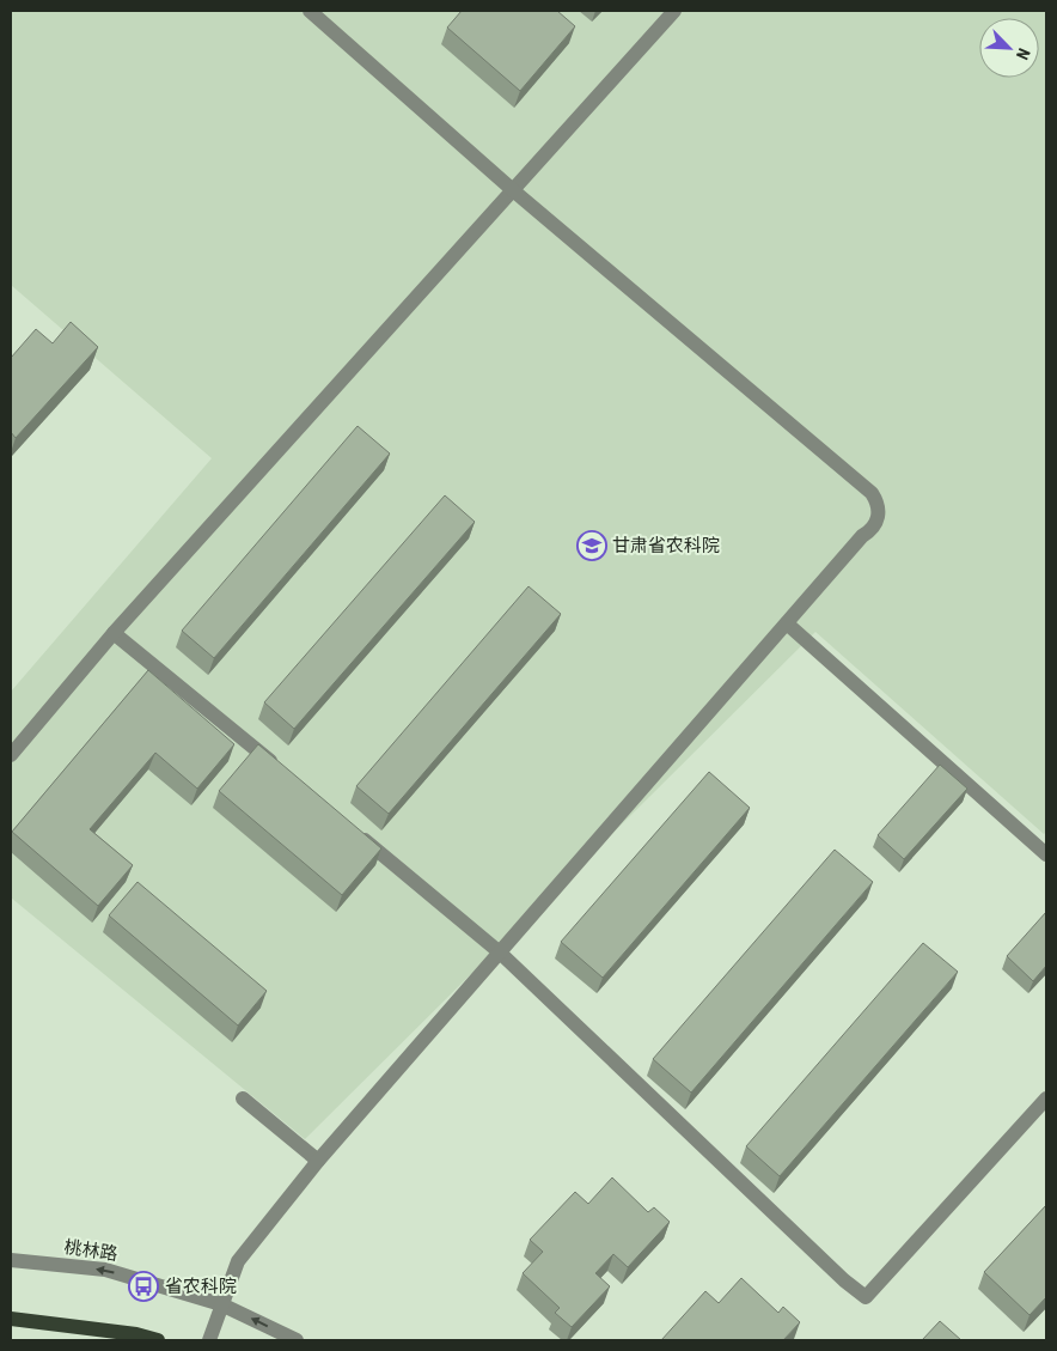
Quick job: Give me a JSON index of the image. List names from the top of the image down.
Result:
{
  "streets": {
    "lane": ["桃林路"]
  },
  "one_way": ["桃林路"],
  "places": {
    "school or university": ["甘肃省农科院"],
    "bus stop": ["省农科院"]
  },
  "north": "bottom right"
}
